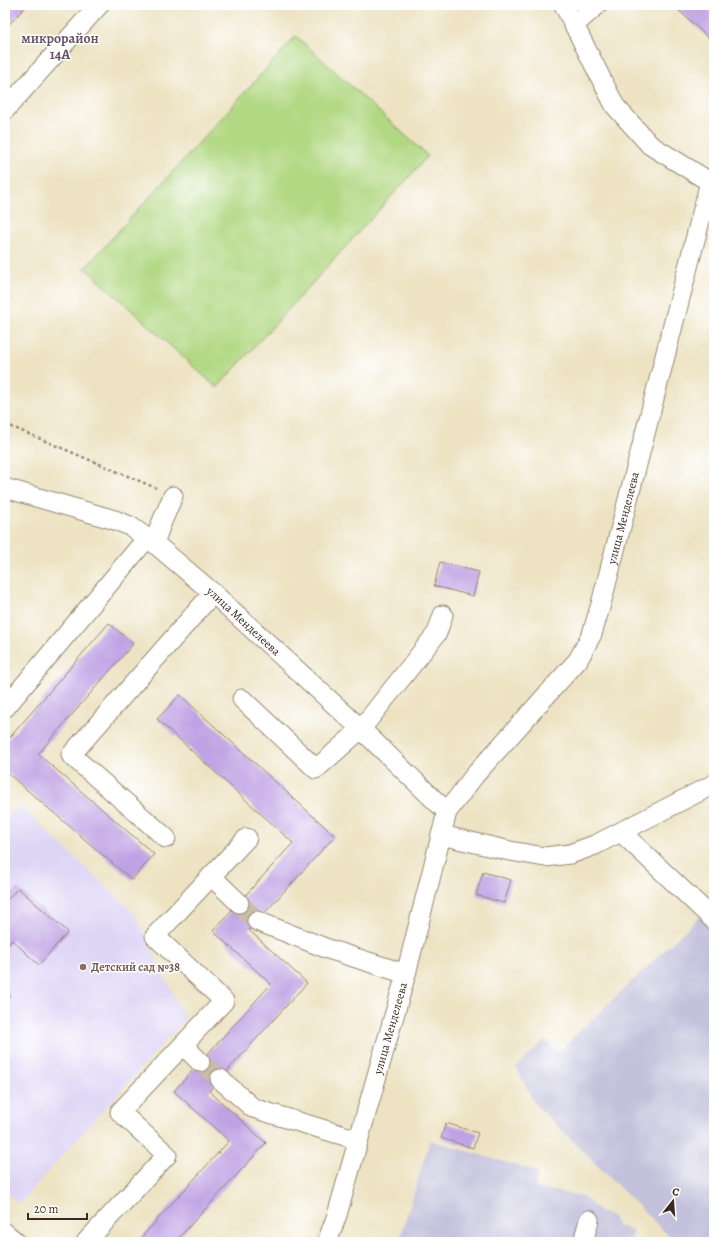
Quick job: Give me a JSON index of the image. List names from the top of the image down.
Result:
{
  "streets": {
    "street": ["улица Менделеева"]
  },
  "districts": ["микрорайон 14А"],
  "places": ["Детский сад №38"],
  "scale_bar": "20 m",
  "north": "top"
}
